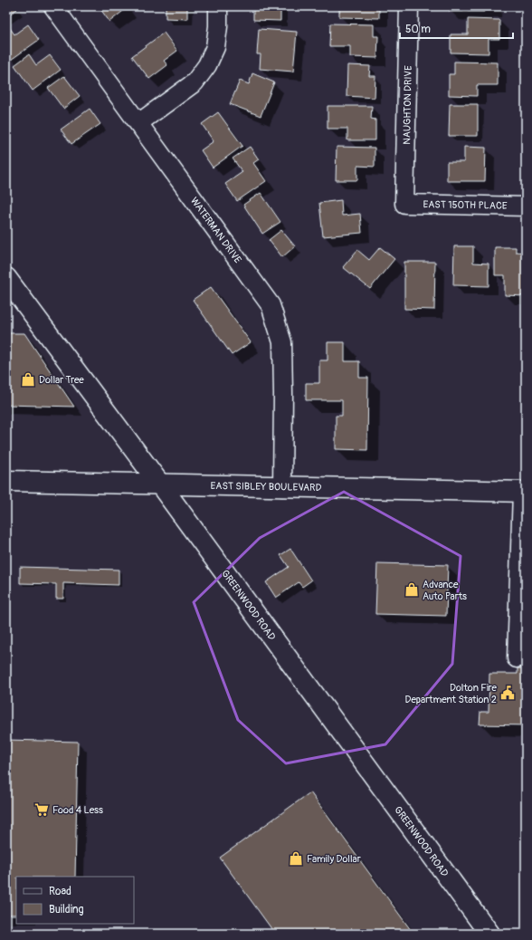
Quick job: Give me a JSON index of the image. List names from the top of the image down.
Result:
{
  "streets": {
    "street": [
      "NAUGHTON DRIVE",
      "EAST 150TH PLACE",
      "WATERMAN DRIVE",
      "EAST SIBLEY BOULEVARD",
      "GREENWOOD ROAD"
    ]
  },
  "crossings": [
    ["NAUGHTON DRIVE", "EAST 150TH PLACE"],
    ["WATERMAN DRIVE", "EAST SIBLEY BOULEVARD"],
    ["EAST SIBLEY BOULEVARD", "GREENWOOD ROAD"]
  ],
  "places": {
    "shop": ["Dollar Tree", "Advance Auto Parts", "Family Dollar"],
    "public building": ["Dolton Fire Department Station 2"],
    "supermarket": ["Food 4 Less"]
  },
  "legend": ["Road", "Building"],
  "scale_bar": "50 m"
}
